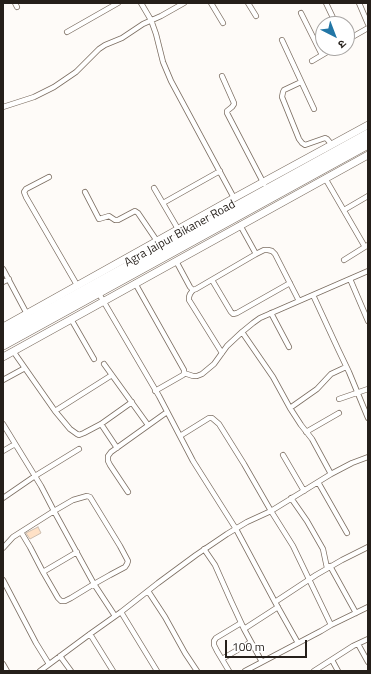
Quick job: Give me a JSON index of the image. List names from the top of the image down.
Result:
{
  "streets": {
    "highway": ["Agra Jaipur Bikaner Road"]
  },
  "scale_bar": "100 m",
  "north": "bottom right"
}
